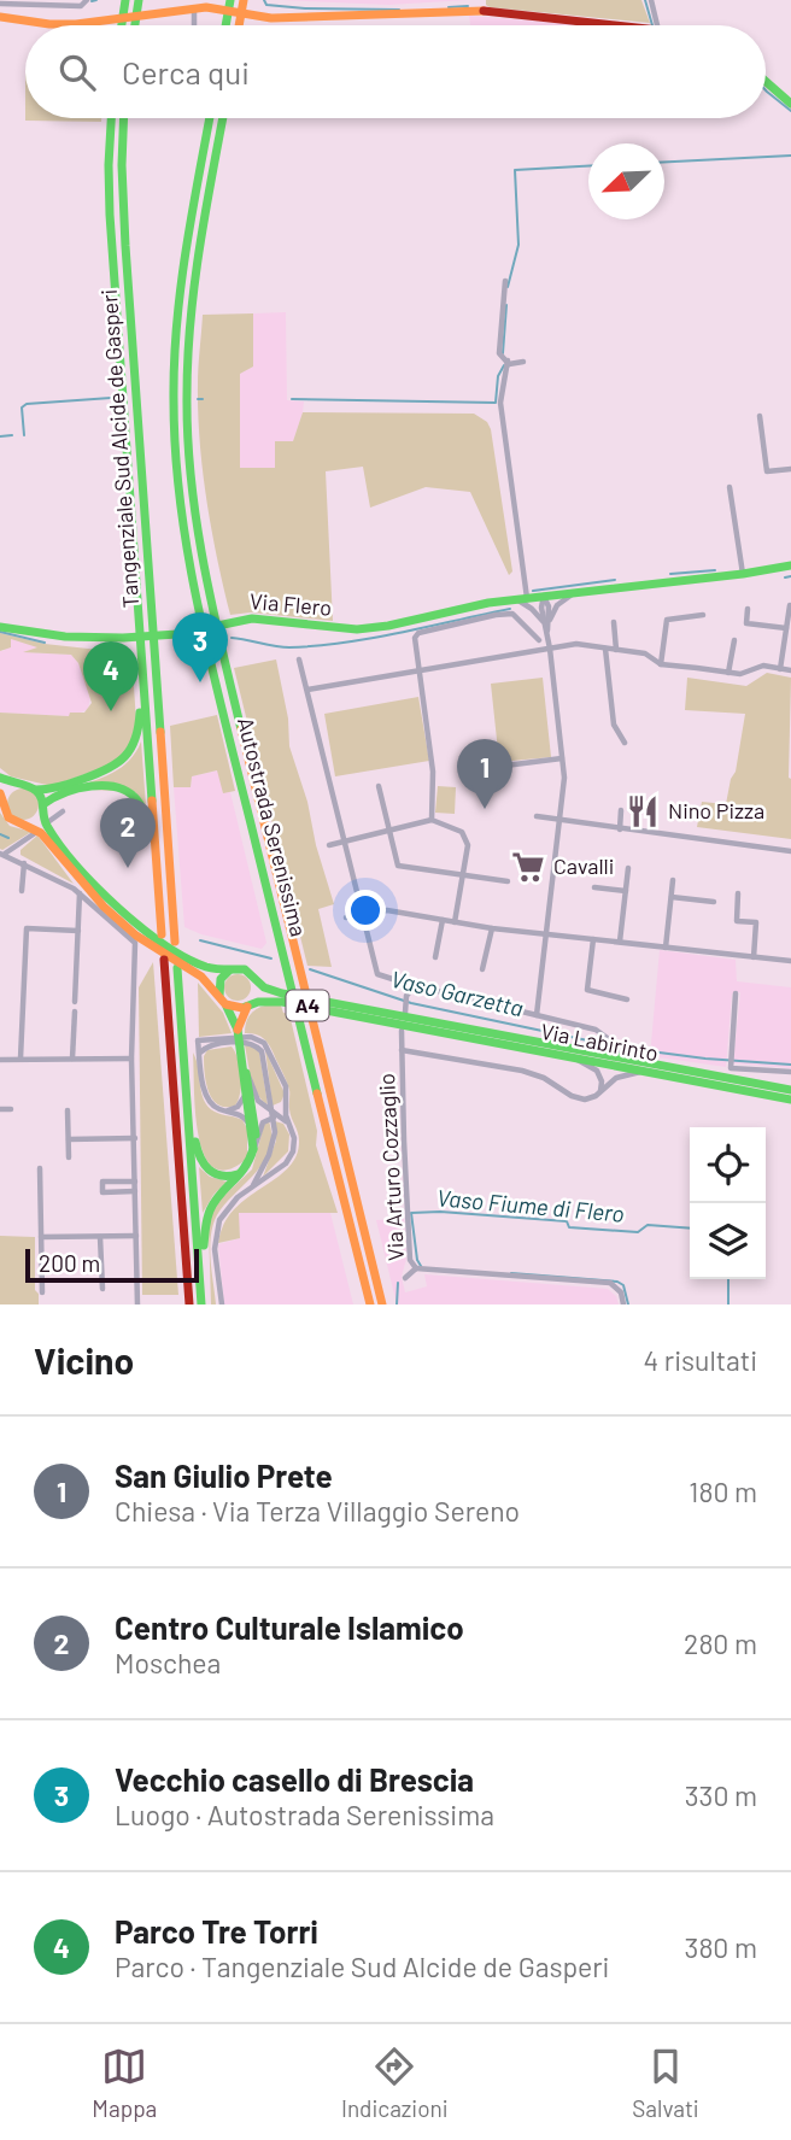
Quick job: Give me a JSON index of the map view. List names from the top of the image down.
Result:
{
  "streets": {
    "main road": [
      "Tangenziale Sud Alcide de Gasperi",
      "Via Flero",
      "Autostrada Serenissima",
      "A4",
      "Via Labirinto"
    ],
    "street": ["Via Arturo Cozzaglio"]
  },
  "water": ["Vaso Garzetta", "Vaso Fiume di Flero"],
  "places": {
    "restaurant": ["Nino Pizza"],
    "supermarket": ["Cavalli"]
  },
  "scale_bar": "200 m",
  "north": "bottom left",
  "page": {
    "search": "Cerca qui",
    "pins": [
      "3",
      "4",
      "1",
      "2"
    ],
    "scale": "200 m",
    "heading": ["Vicino", "4 risultati"],
    "list": [
      {
        "mark": "1",
        "name": "San Giulio Prete",
        "note": "Chiesa · Via Terza Villaggio Sereno",
        "value": "180 m"
      },
      {
        "mark": "2",
        "name": "Centro Culturale Islamico",
        "note": "Moschea",
        "value": "280 m"
      },
      {
        "mark": "3",
        "name": "Vecchio casello di Brescia",
        "note": "Luogo · Autostrada Serenissima",
        "value": "330 m"
      },
      {
        "mark": "4",
        "name": "Parco Tre Torri",
        "note": "Parco · Tangenziale Sud Alcide de Gasperi",
        "value": "380 m"
      }
    ],
    "nav": ["Mappa", "Indicazioni", "Salvati"]
  }
}
